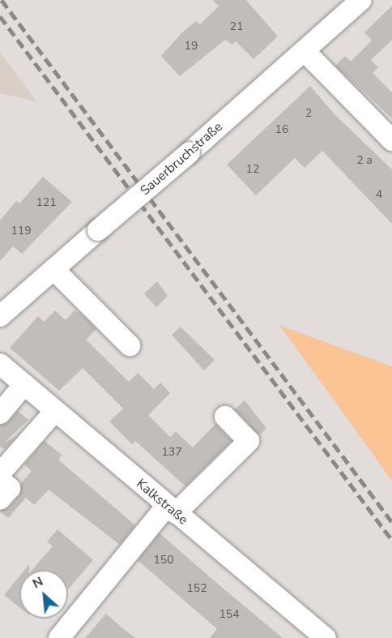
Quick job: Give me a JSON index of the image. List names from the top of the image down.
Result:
{
  "streets": {
    "street": ["Sauerbruchstraße", "Kalkstraße"]
  },
  "house_numbers": [
    "21",
    "19",
    "2",
    "16",
    "2 a",
    "12",
    "4",
    "121",
    "119",
    "137",
    "150",
    "152",
    "154"
  ],
  "north": "top left"
}
